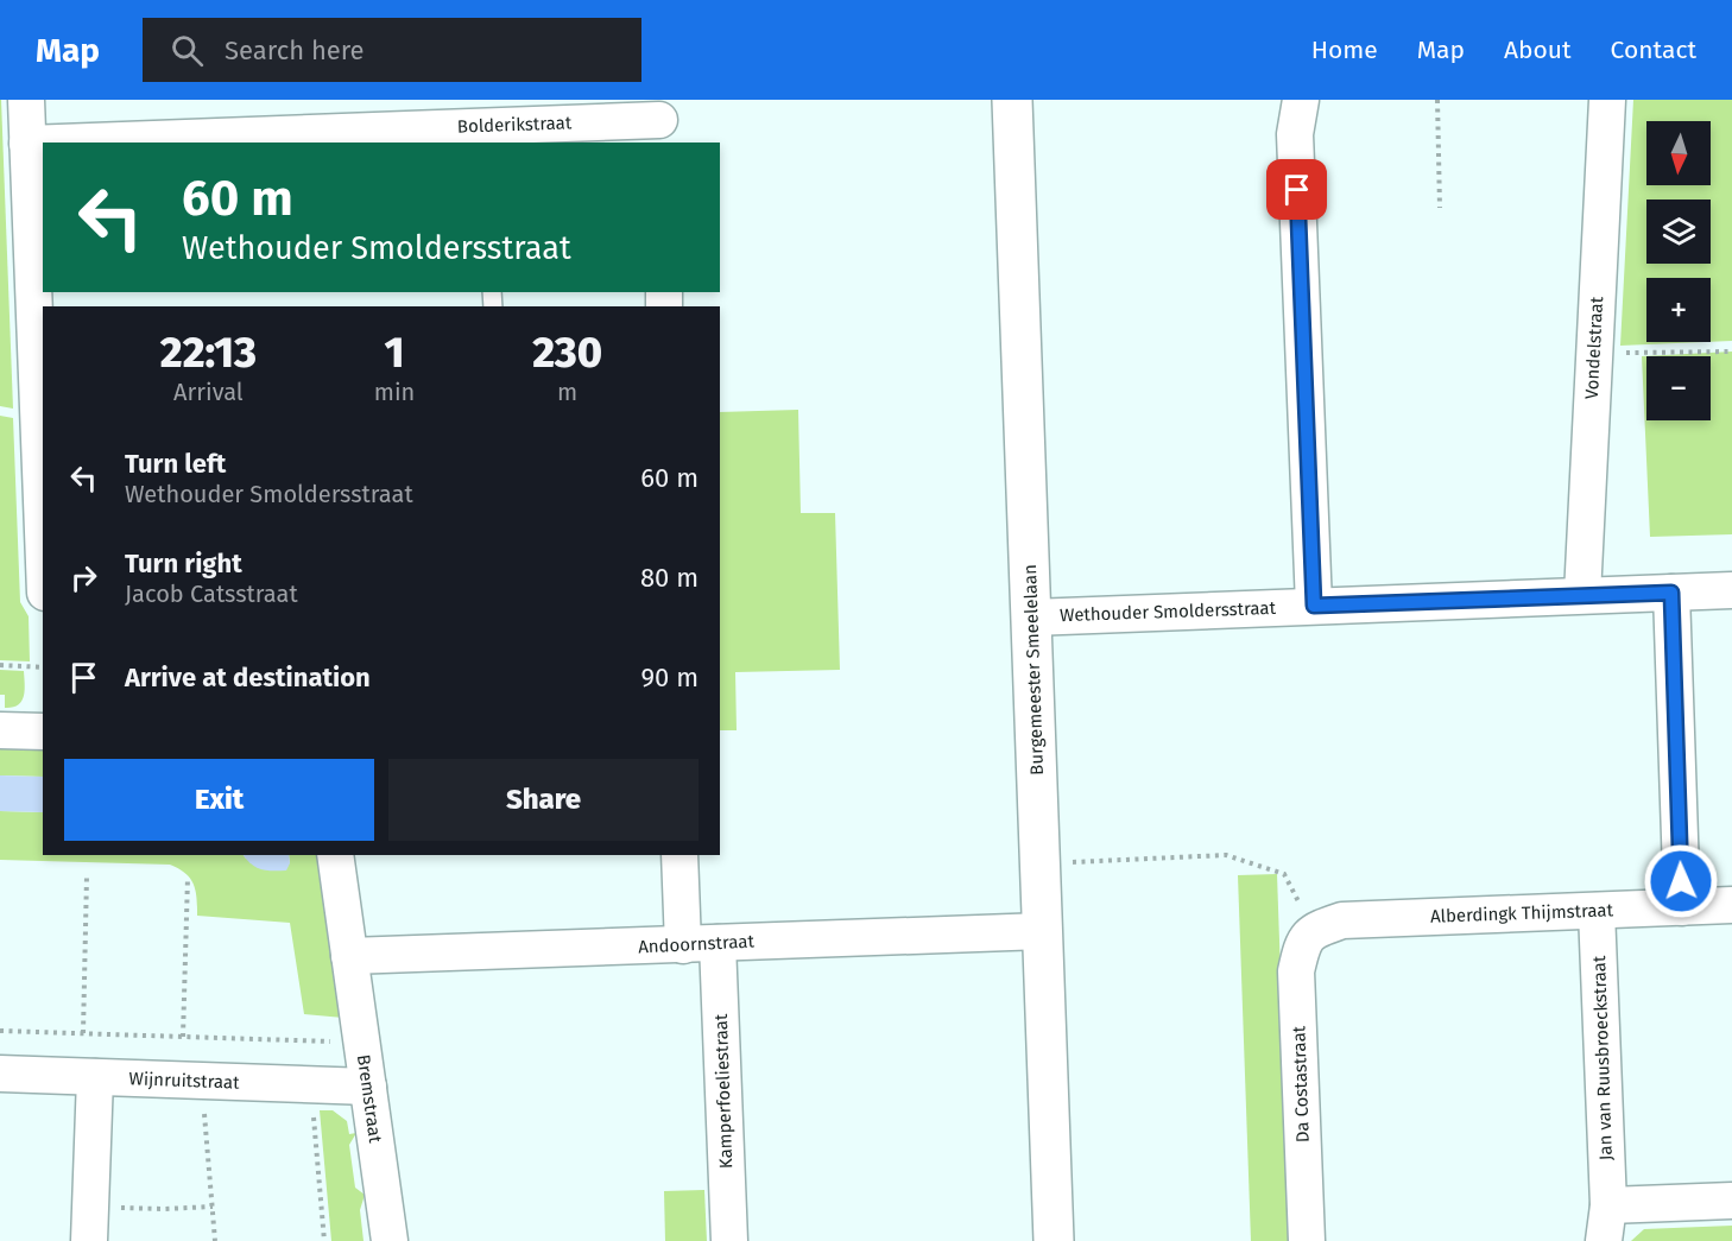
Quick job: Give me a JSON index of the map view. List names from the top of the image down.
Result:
{
  "streets": {
    "street": [
      "Bolderikstraat",
      "Vondelstraat",
      "Wethouder Smoldersstraat",
      "Burgemeester Smeelelaan",
      "Alberdingk Thijmstraat",
      "Andoornstraat",
      "Jan van Ruusbroeckstraat",
      "Wijnruitstraat",
      "Da Costastraat",
      "Kamperfoeliestraat",
      "Bremstraat"
    ]
  },
  "crossings": [
    ["Vondelstraat", "Wethouder Smoldersstraat"],
    ["Wethouder Smoldersstraat", "Burgemeester Smeelelaan"],
    ["Burgemeester Smeelelaan", "Andoornstraat"],
    ["Alberdingk Thijmstraat", "Jan van Ruusbroeckstraat"],
    ["Alberdingk Thijmstraat", "Da Costastraat"],
    ["Andoornstraat", "Kamperfoeliestraat"],
    ["Andoornstraat", "Bremstraat"],
    ["Wijnruitstraat", "Bremstraat"]
  ],
  "north": "bottom",
  "page": {
    "header": "Map",
    "search": "Search here",
    "nav": [
      "Home",
      "Map",
      "About",
      "Contact"
    ],
    "map_buttons": ["+", "−"],
    "turn": ["60 m", "Wethouder Smoldersstraat"],
    "eta": [
      "22:13",
      "Arrival",
      "1",
      "min",
      "230",
      "m"
    ],
    "list": [
      {
        "name": "Turn left",
        "note": "Wethouder Smoldersstraat",
        "value": "60 m"
      },
      {
        "name": "Turn right",
        "note": "Jacob Catsstraat",
        "value": "80 m"
      },
      {
        "name": "Arrive at destination",
        "value": "90 m"
      }
    ],
    "buttons": ["Exit", "Share"]
  }
}
